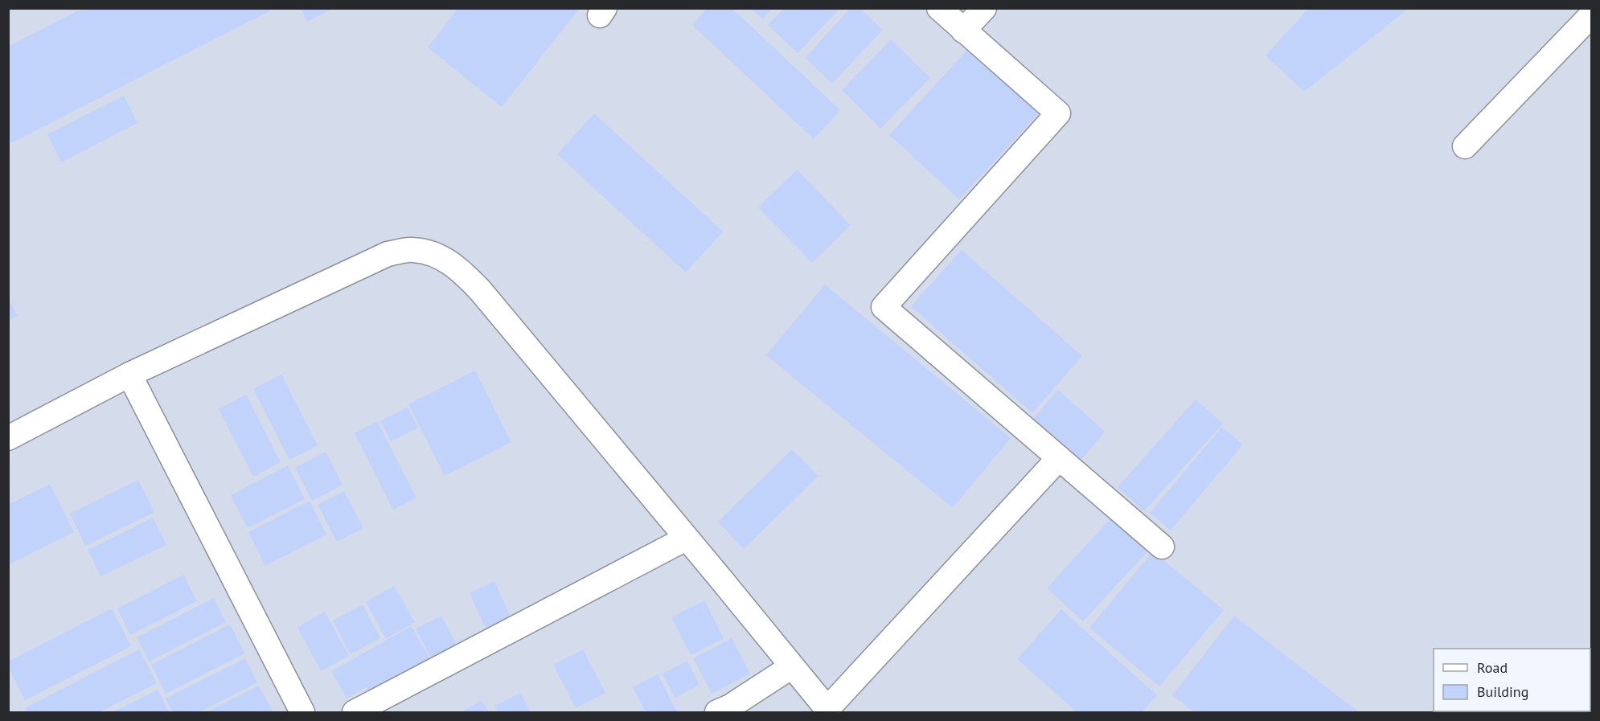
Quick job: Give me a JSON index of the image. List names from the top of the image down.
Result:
{
  "legend": ["Road", "Building"]
}
